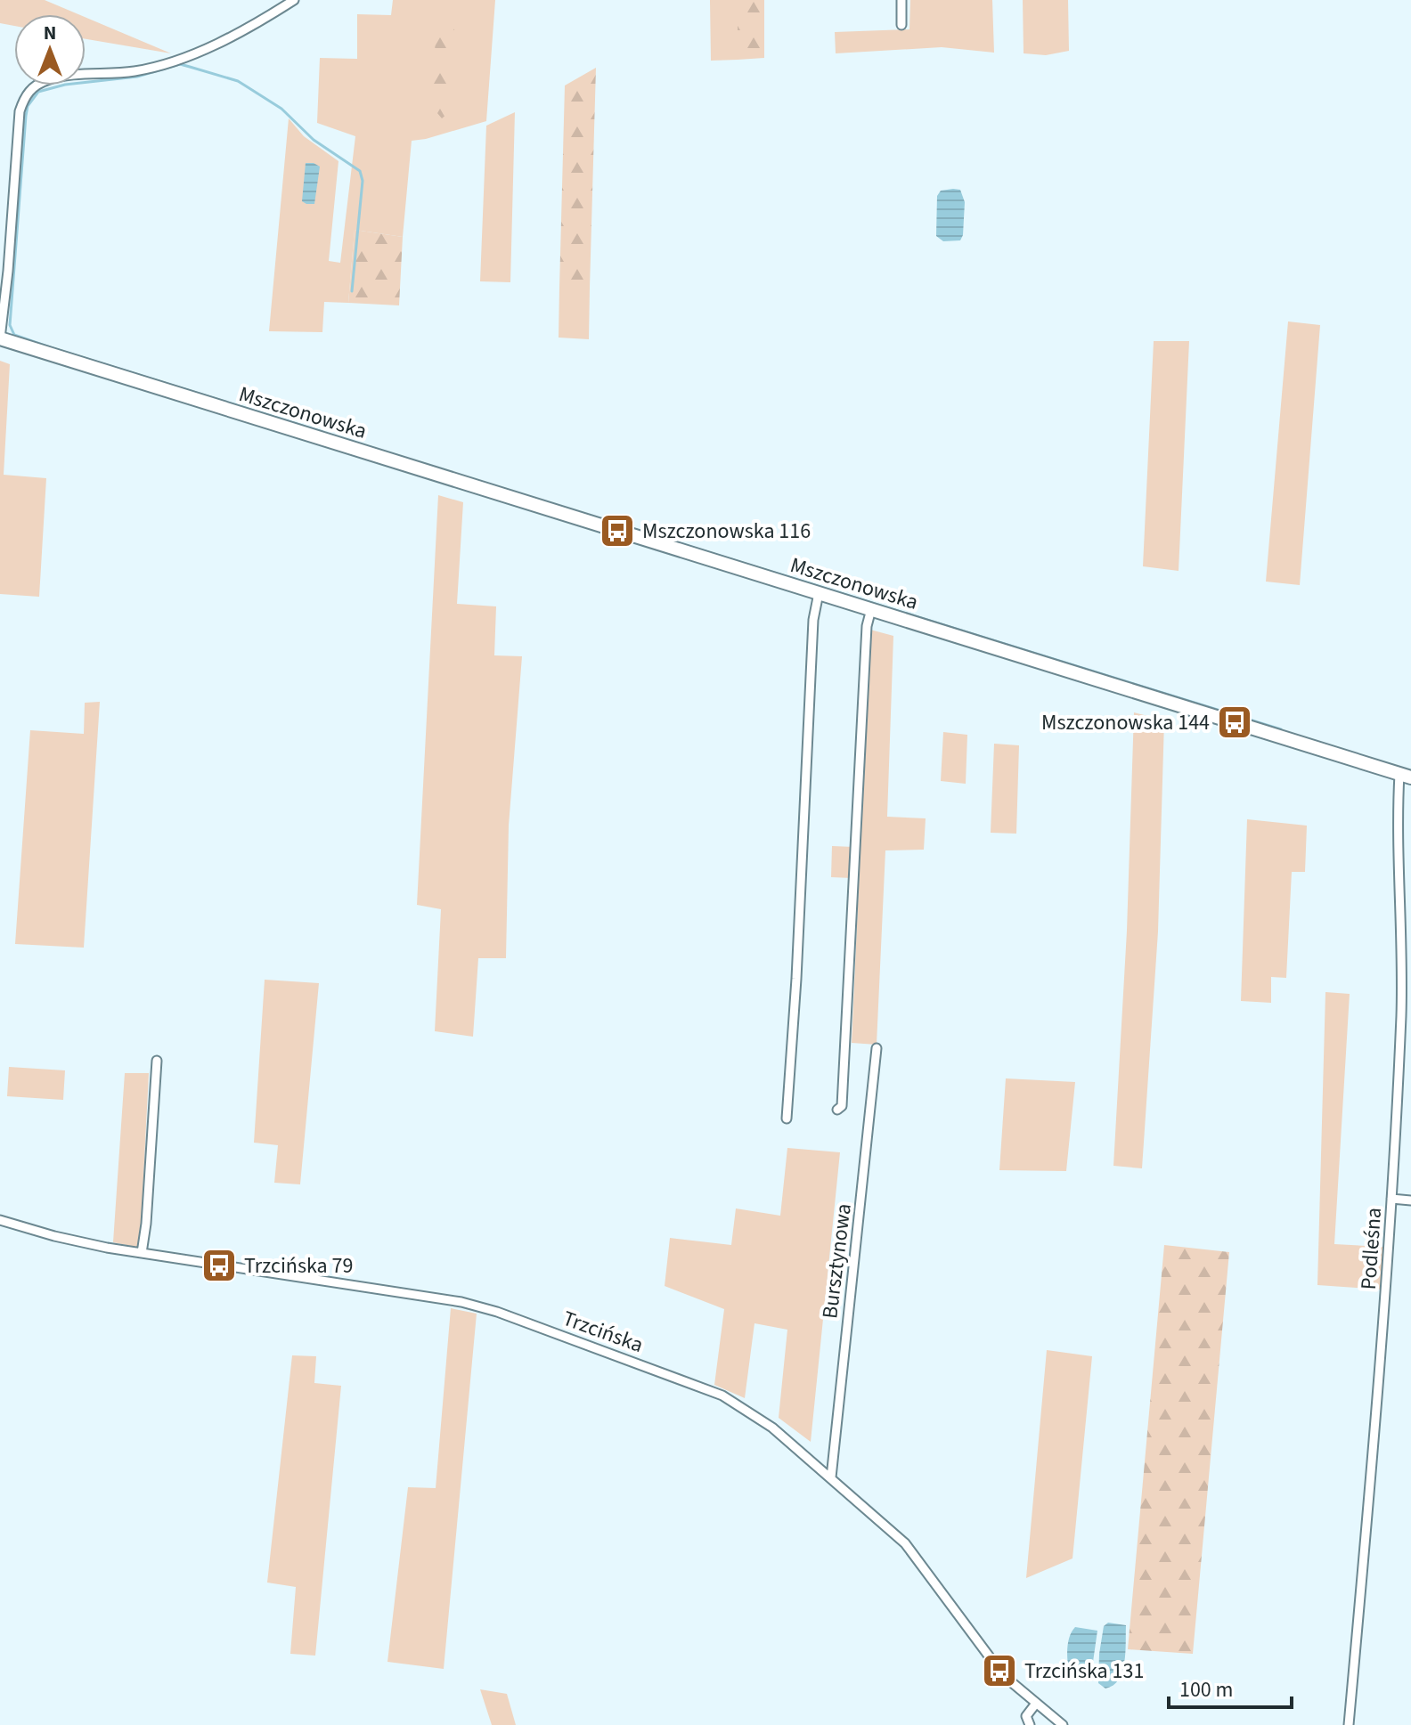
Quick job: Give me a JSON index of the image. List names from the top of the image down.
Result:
{
  "streets": {
    "main road": ["Mszczonowska"],
    "street": ["Podleśna", "Bursztynowa", "Trzcińska"]
  },
  "crossings": [
    ["Mszczonowska", "Podleśna"],
    ["Bursztynowa", "Trzcińska"]
  ],
  "places": {
    "bus stop": [
      "Mszczonowska 116",
      "Mszczonowska 144",
      "Trzcińska 79",
      "Trzcińska 131"
    ]
  },
  "scale_bar": "100 m",
  "north": "top"
}
